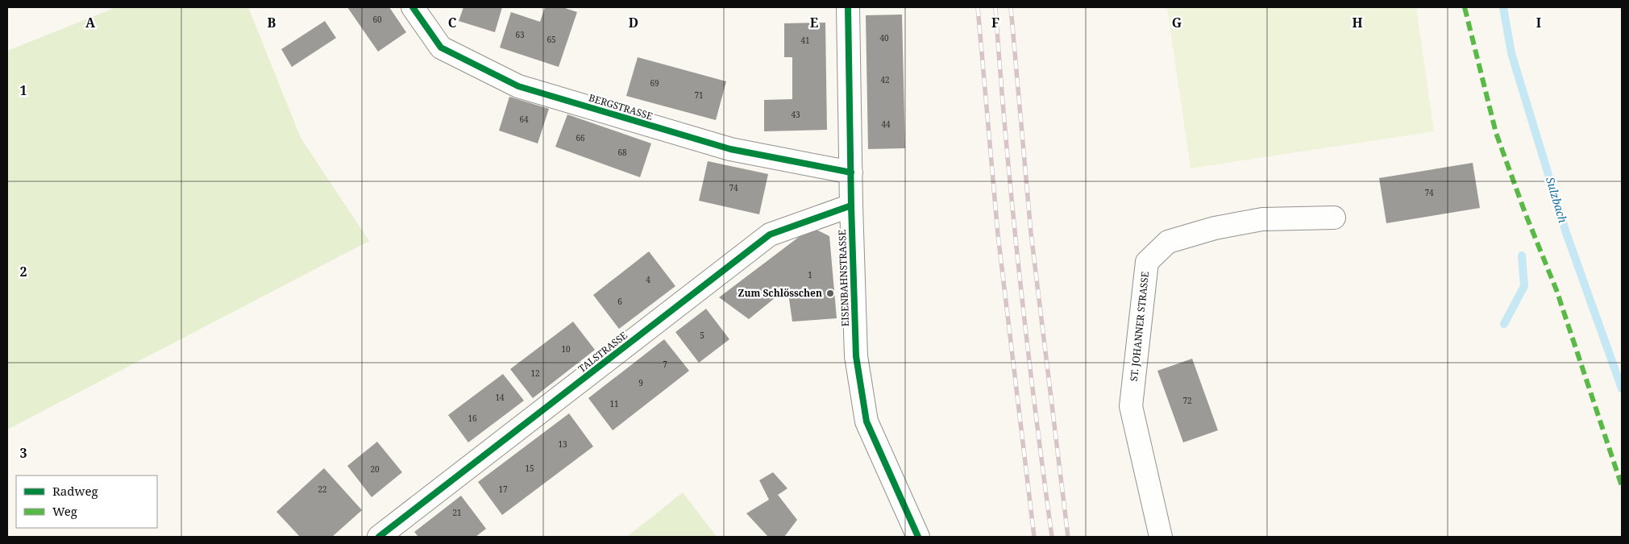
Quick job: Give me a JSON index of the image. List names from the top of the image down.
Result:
{
  "streets": {
    "street": [
      "BERGSTRASSE",
      "EISENBAHNSTRASSE",
      "ST. JOHANNER STRASSE",
      "TALSTRASSE"
    ]
  },
  "crossings": [
    ["BERGSTRASSE", "EISENBAHNSTRASSE"],
    ["EISENBAHNSTRASSE", "TALSTRASSE"]
  ],
  "water": ["Sulzbach"],
  "places": ["Zum Schlösschen"],
  "house_numbers": [
    "60",
    "63",
    "40",
    "65",
    "41",
    "42",
    "69",
    "71",
    "43",
    "64",
    "44",
    "66",
    "68",
    "74",
    "74",
    "1",
    "4",
    "6",
    "5",
    "10",
    "7",
    "12",
    "9",
    "14",
    "72",
    "11",
    "16",
    "13",
    "15",
    "20",
    "22",
    "17",
    "21"
  ],
  "legend": ["Radweg", "Weg"],
  "grid": {
    "columns": [
      "A",
      "B",
      "C",
      "D",
      "E",
      "F",
      "G",
      "H",
      "I"
    ],
    "rows": ["1", "2", "3"]
  }
}
